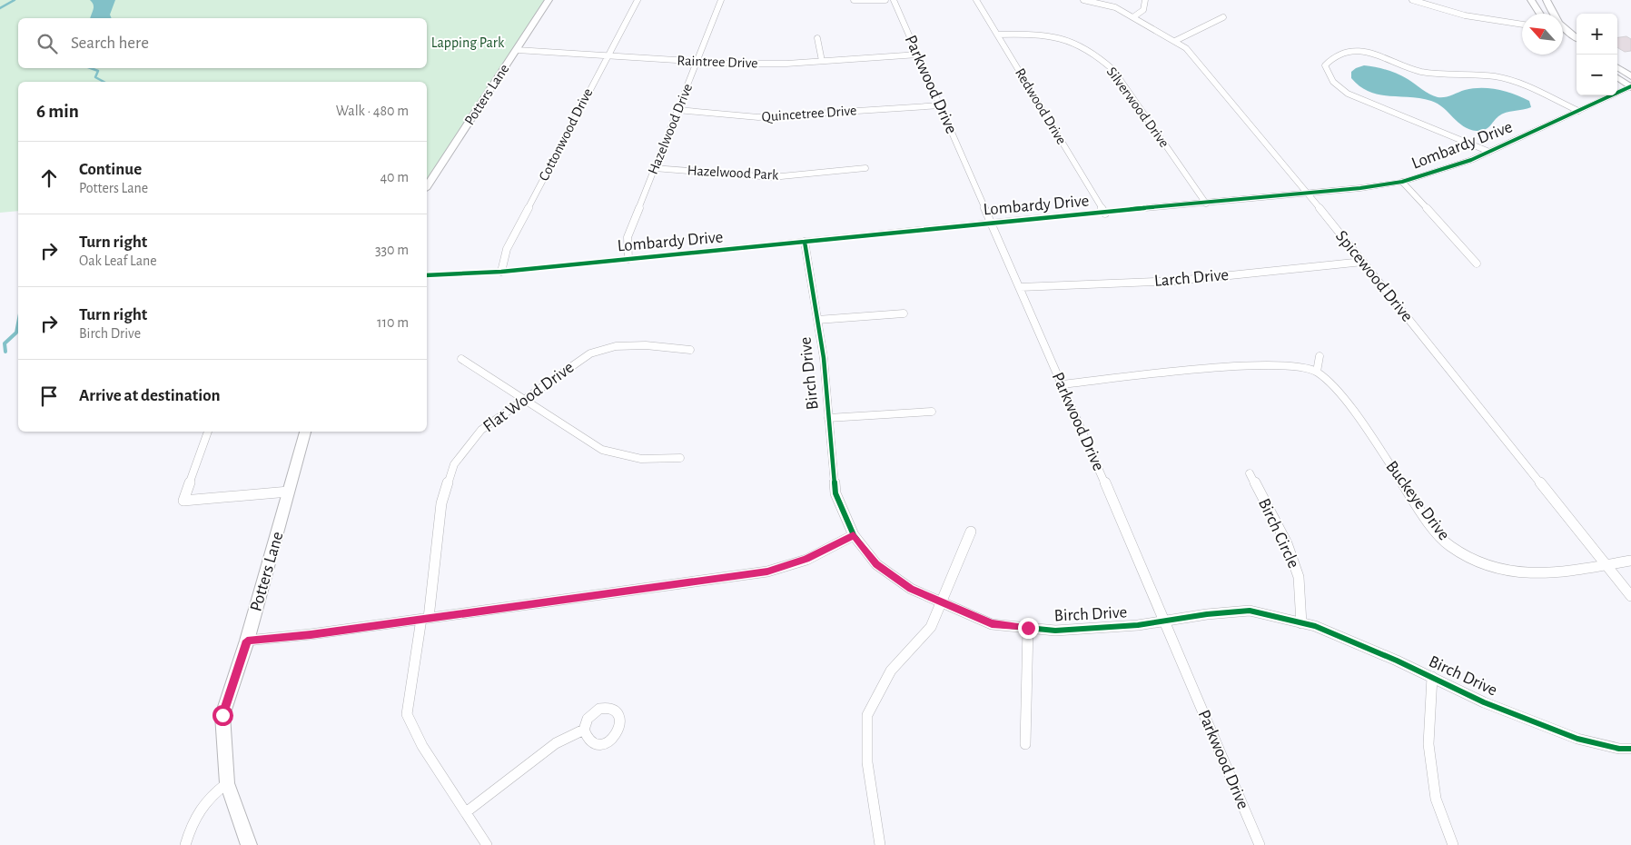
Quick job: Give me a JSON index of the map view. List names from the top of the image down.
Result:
{
  "streets": {
    "main road": ["Potters Lane"],
    "street": [
      "Raintree Drive",
      "Parkwood Drive",
      "Redwood Drive",
      "Silverwood Drive",
      "Quincetree Drive",
      "Hazelwood Drive",
      "Cottonwood Drive",
      "Lombardy Drive",
      "Hazelwood Park",
      "Spicewood Drive",
      "Larch Drive",
      "Birch Drive",
      "Flat Wood Drive",
      "Buckeye Drive",
      "Birch Circle"
    ]
  },
  "crossings": [
    ["Raintree Drive", "Parkwood Drive"],
    ["Raintree Drive", "Potters Lane"],
    ["Raintree Drive", "Hazelwood Drive"],
    ["Raintree Drive", "Cottonwood Drive"],
    ["Parkwood Drive", "Quincetree Drive"],
    ["Parkwood Drive", "Lombardy Drive"],
    ["Parkwood Drive", "Larch Drive"],
    ["Parkwood Drive", "Birch Drive"],
    ["Parkwood Drive", "Buckeye Drive"],
    ["Redwood Drive", "Silverwood Drive"],
    ["Redwood Drive", "Lombardy Drive"],
    ["Silverwood Drive", "Lombardy Drive"],
    ["Quincetree Drive", "Hazelwood Drive"],
    ["Hazelwood Drive", "Lombardy Drive"],
    ["Hazelwood Drive", "Hazelwood Park"],
    ["Cottonwood Drive", "Lombardy Drive"],
    ["Lombardy Drive", "Spicewood Drive"],
    ["Lombardy Drive", "Birch Drive"],
    ["Spicewood Drive", "Larch Drive"],
    ["Spicewood Drive", "Buckeye Drive"],
    ["Birch Drive", "Birch Circle"]
  ],
  "parks": ["Lapping Park"],
  "north": "top left",
  "page": {
    "map_buttons": ["+", "−"],
    "search": "Search here",
    "heading": ["6 min", "Walk · 480 m"],
    "list": [
      ["Continue", "Potters Lane", "40 m"],
      ["Turn right", "Oak Leaf Lane", "330 m"],
      ["Turn right", "Birch Drive", "110 m"],
      "Arrive at destination"
    ]
  }
}
